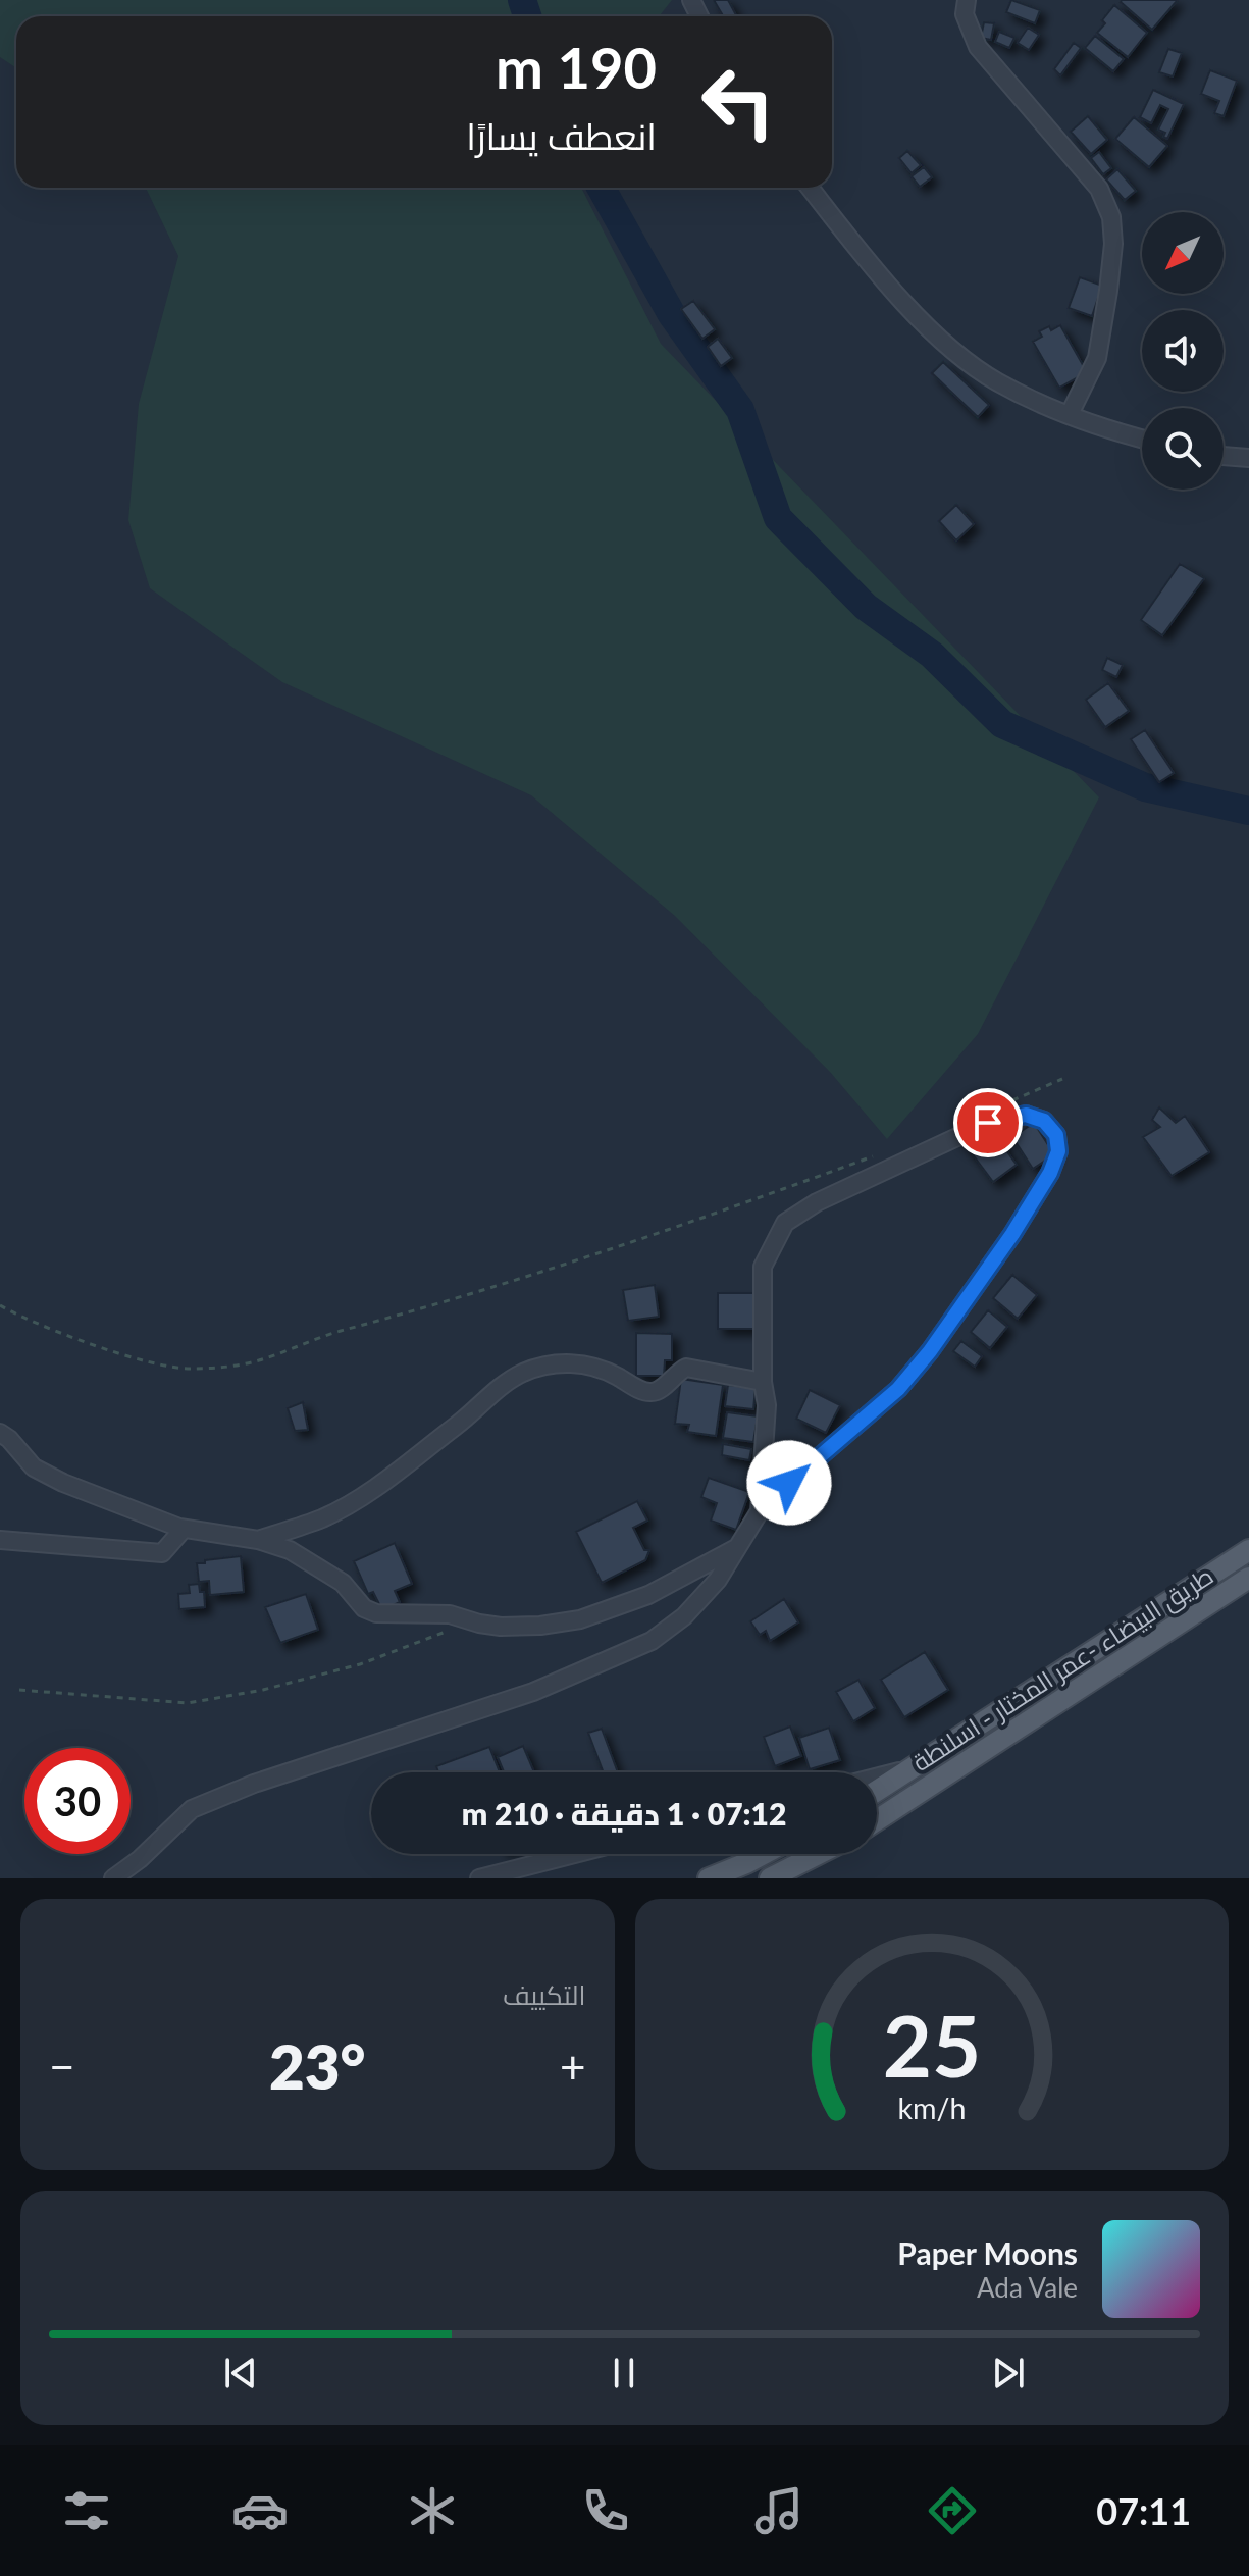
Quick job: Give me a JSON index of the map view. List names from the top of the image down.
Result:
{
  "streets": {
    "main road": ["طريق البيضاء -عمر المختار - اسلنطة"]
  },
  "north": "bottom left",
  "page": {
    "turn": ["190 m", "انعطف يسارًا"],
    "limit": "30",
    "trip": "07:12 · 1 دقيقة · 210 m",
    "tile": "التكييف",
    "heat": ["−", "23°", "+"],
    "song": ["Paper Moons", "Ada Vale"],
    "tabs": "07:11",
    "gauge": ["25", "km/h"]
  }
}
